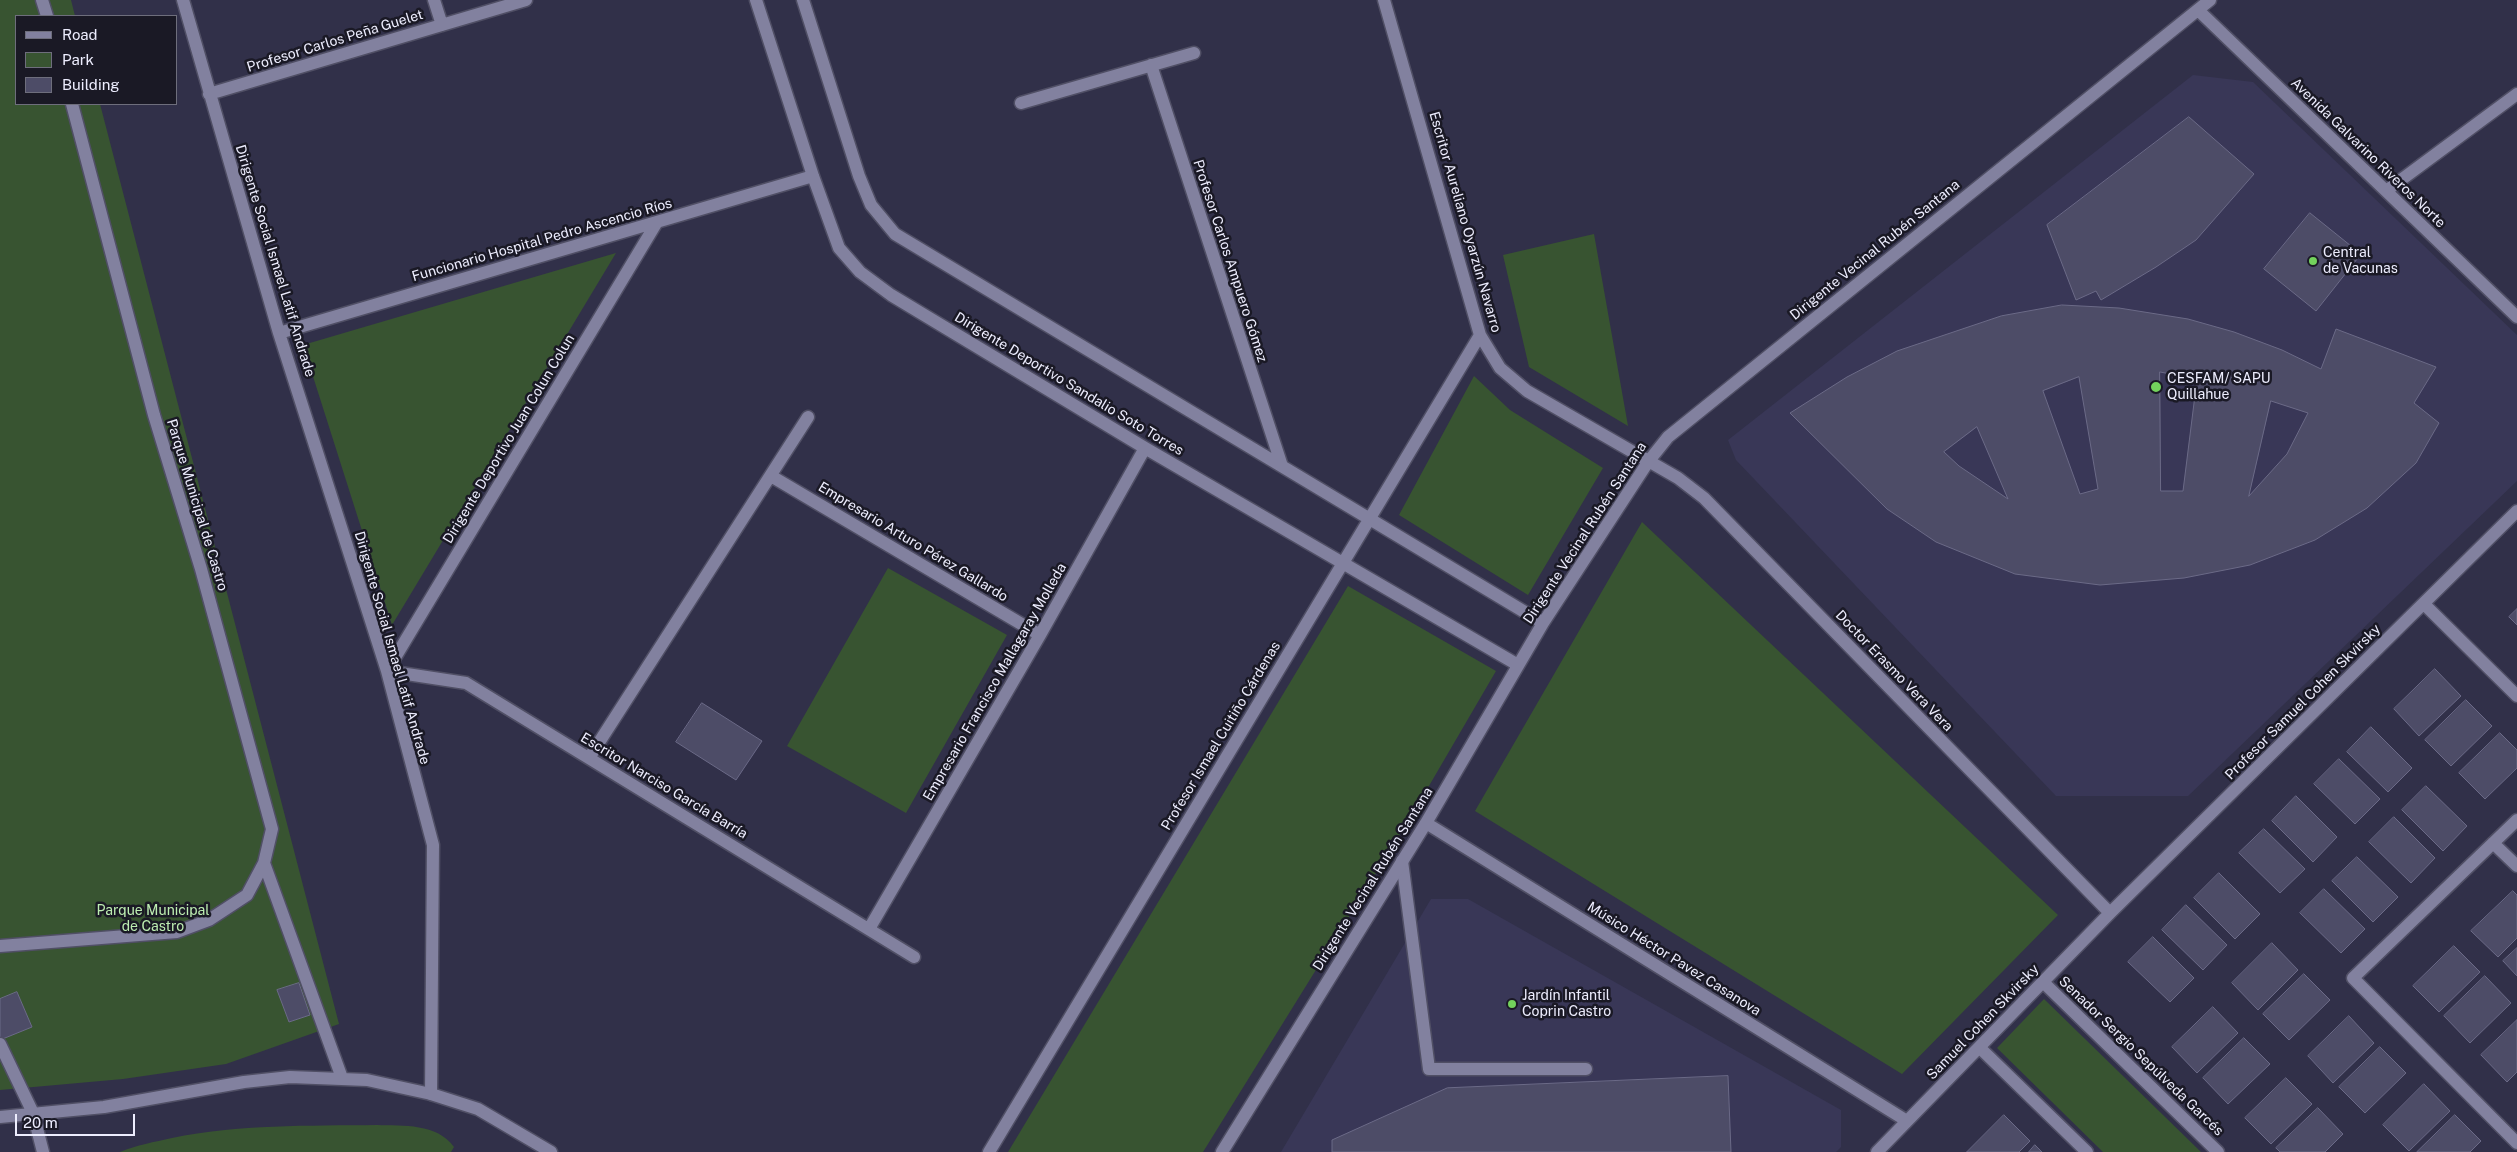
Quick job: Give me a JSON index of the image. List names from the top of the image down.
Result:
{
  "streets": {
    "street": [
      "Profesor Carlos Peña Guelet",
      "Avenida Galvarino Riveros Norte",
      "Escritor Aureliano Oyarzún Navarro",
      "Funcionario Hospital Pedro Ascencio Ríos",
      "Dirigente Vecinal Rubén Santana",
      "Dirigente Social Ismael Latif Andrade",
      "Profesor Carlos Ampuero Gómez",
      "Dirigente Deportivo Sandalio Soto Torres",
      "Dirigente Deportivo Juan Colun Colun",
      "Parque Municipal de Castro",
      "Empresario Arturo Pérez Gallardo",
      "Doctor Erasmo Vera Vera",
      "Empresario Francisco Mallagaray Molleda",
      "Profesor Samuel Cohen Skvirsky",
      "Profesor Ismael Cuitiño Cárdenas",
      "Escritor Narciso García Barría",
      "Músico Héctor Pavez Casanova",
      "Samuel Cohen Skvirsky",
      "Senador Sergio Sepúlveda Garcés"
    ]
  },
  "crossings": [
    ["Profesor Carlos Peña Guelet", "Dirigente Social Ismael Latif Andrade"],
    ["Avenida Galvarino Riveros Norte", "Dirigente Vecinal Rubén Santana"],
    ["Escritor Aureliano Oyarzún Navarro", "Dirigente Vecinal Rubén Santana"],
    ["Escritor Aureliano Oyarzún Navarro", "Doctor Erasmo Vera Vera"],
    ["Escritor Aureliano Oyarzún Navarro", "Profesor Ismael Cuitiño Cárdenas"],
    ["Funcionario Hospital Pedro Ascencio Ríos", "Dirigente Social Ismael Latif Andrade"],
    ["Funcionario Hospital Pedro Ascencio Ríos", "Dirigente Deportivo Sandalio Soto Torres"],
    ["Funcionario Hospital Pedro Ascencio Ríos", "Dirigente Deportivo Juan Colun Colun"],
    ["Dirigente Vecinal Rubén Santana", "Dirigente Deportivo Sandalio Soto Torres"],
    ["Dirigente Vecinal Rubén Santana", "Doctor Erasmo Vera Vera"],
    ["Dirigente Vecinal Rubén Santana", "Músico Héctor Pavez Casanova"],
    ["Dirigente Social Ismael Latif Andrade", "Dirigente Deportivo Juan Colun Colun"],
    ["Dirigente Social Ismael Latif Andrade", "Escritor Narciso García Barría"],
    ["Dirigente Deportivo Sandalio Soto Torres", "Empresario Francisco Mallagaray Molleda"],
    ["Dirigente Deportivo Sandalio Soto Torres", "Profesor Ismael Cuitiño Cárdenas"],
    ["Dirigente Deportivo Juan Colun Colun", "Escritor Narciso García Barría"],
    ["Empresario Arturo Pérez Gallardo", "Empresario Francisco Mallagaray Molleda"],
    ["Doctor Erasmo Vera Vera", "Profesor Samuel Cohen Skvirsky"],
    ["Doctor Erasmo Vera Vera", "Samuel Cohen Skvirsky"],
    ["Empresario Francisco Mallagaray Molleda", "Escritor Narciso García Barría"],
    ["Profesor Samuel Cohen Skvirsky", "Samuel Cohen Skvirsky"],
    ["Músico Héctor Pavez Casanova", "Samuel Cohen Skvirsky"],
    ["Samuel Cohen Skvirsky", "Senador Sergio Sepúlveda Garcés"]
  ],
  "parks": ["Parque Municipal de Castro"],
  "places": ["Central de Vacunas", "CESFAM/ SAPU Quillahue", "Jardín Infantil Coprin Castro"],
  "legend": ["Road", "Park", "Building"],
  "scale_bar": "20 m"
}
